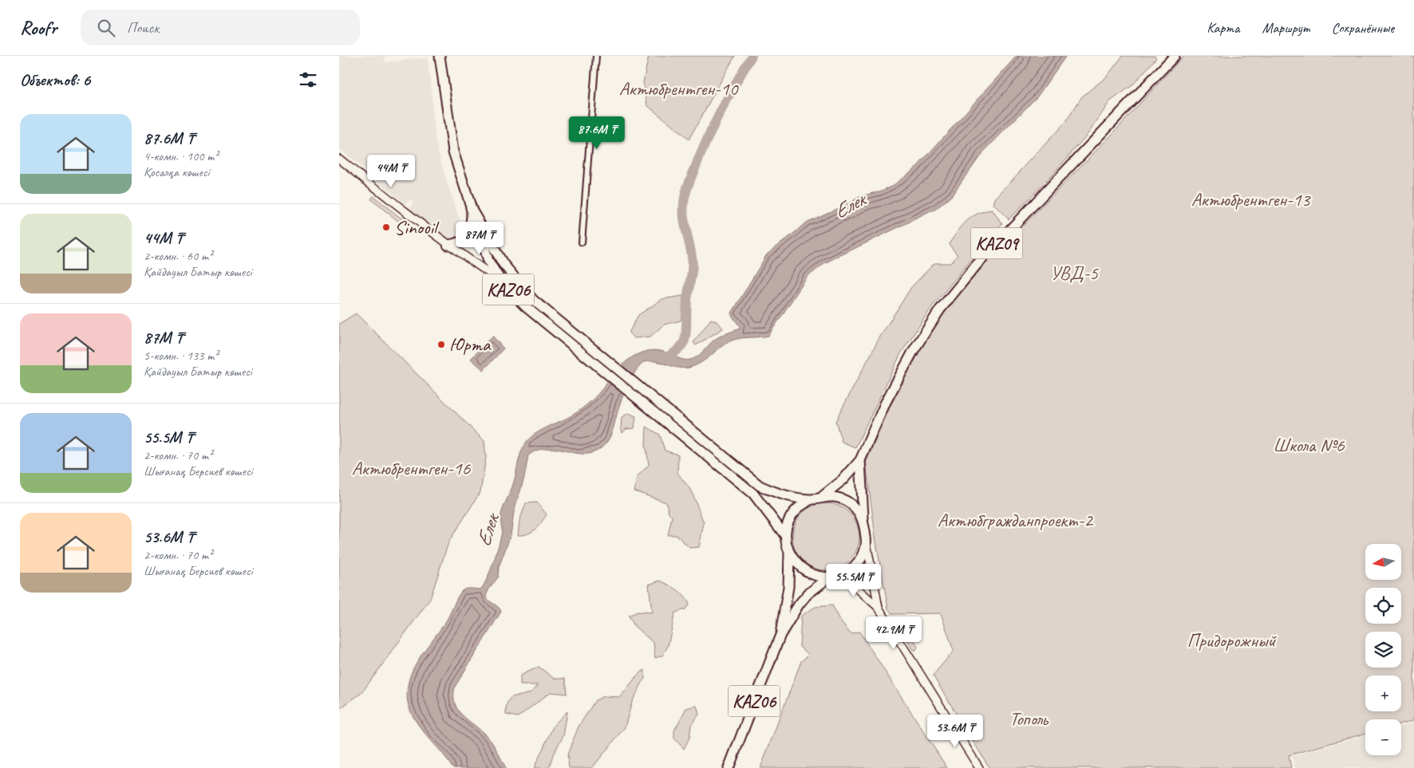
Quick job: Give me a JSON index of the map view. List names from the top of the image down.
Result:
{
  "streets": {
    "highway": ["KAZ09", "KАZ06"]
  },
  "crossings": [
    ["KAZ09", "KАZ06"]
  ],
  "water": ["Елек"],
  "parks": [
    "Актюбрентген-10",
    "Актюбрентген-13",
    "УВД-5",
    "Школа №6",
    "Актюбрентген-16",
    "Актюбгражданпроект-2",
    "Придорожный",
    "Тополь"
  ],
  "places": ["Sinooil", "Юрта"],
  "north": "left",
  "page": {
    "header": "Roofr",
    "search": "Поиск",
    "nav": ["Карта", "Маршрут", "Сохранённые"],
    "heading": "Объектов: 6",
    "list": [
      {
        "name": "87.6M ₸",
        "note": "4-комн. · 100 m² · Қосалқа көшесі"
      },
      {
        "name": "44M ₸",
        "note": "2-комн. · 60 m² · Қайдауыл Батыр көшесі"
      },
      {
        "name": "87M ₸",
        "note": "5-комн. · 133 m² · Қайдауыл Батыр көшесі"
      },
      {
        "name": "55.5M ₸",
        "note": "2-комн. · 70 m² · Шығанақ Берсиев көшесі"
      },
      {
        "name": "53.6M ₸",
        "note": "2-комн. · 70 m² · Шығанақ Берсиев көшесі"
      }
    ],
    "price": [
      "87.6M ₸",
      "44M ₸",
      "87M ₸",
      "55.5M ₸",
      "42.9M ₸",
      "53.6M ₸"
    ],
    "map_buttons": ["+", "−"]
  }
}
